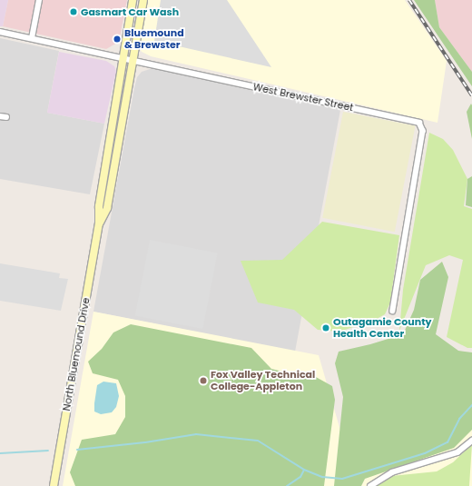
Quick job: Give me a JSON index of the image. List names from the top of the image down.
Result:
{
  "streets": {
    "main road": ["North Bluemound Drive"],
    "street": ["West Brewster Street"]
  },
  "crossings": [
    ["West Brewster Street", "North Bluemound Drive"]
  ],
  "places": [
    "Gasmart Car Wash",
    "Bluemound & Brewster",
    "Outagamie County Health Center",
    "Fox Valley Technical College-Appleton"
  ]
}
